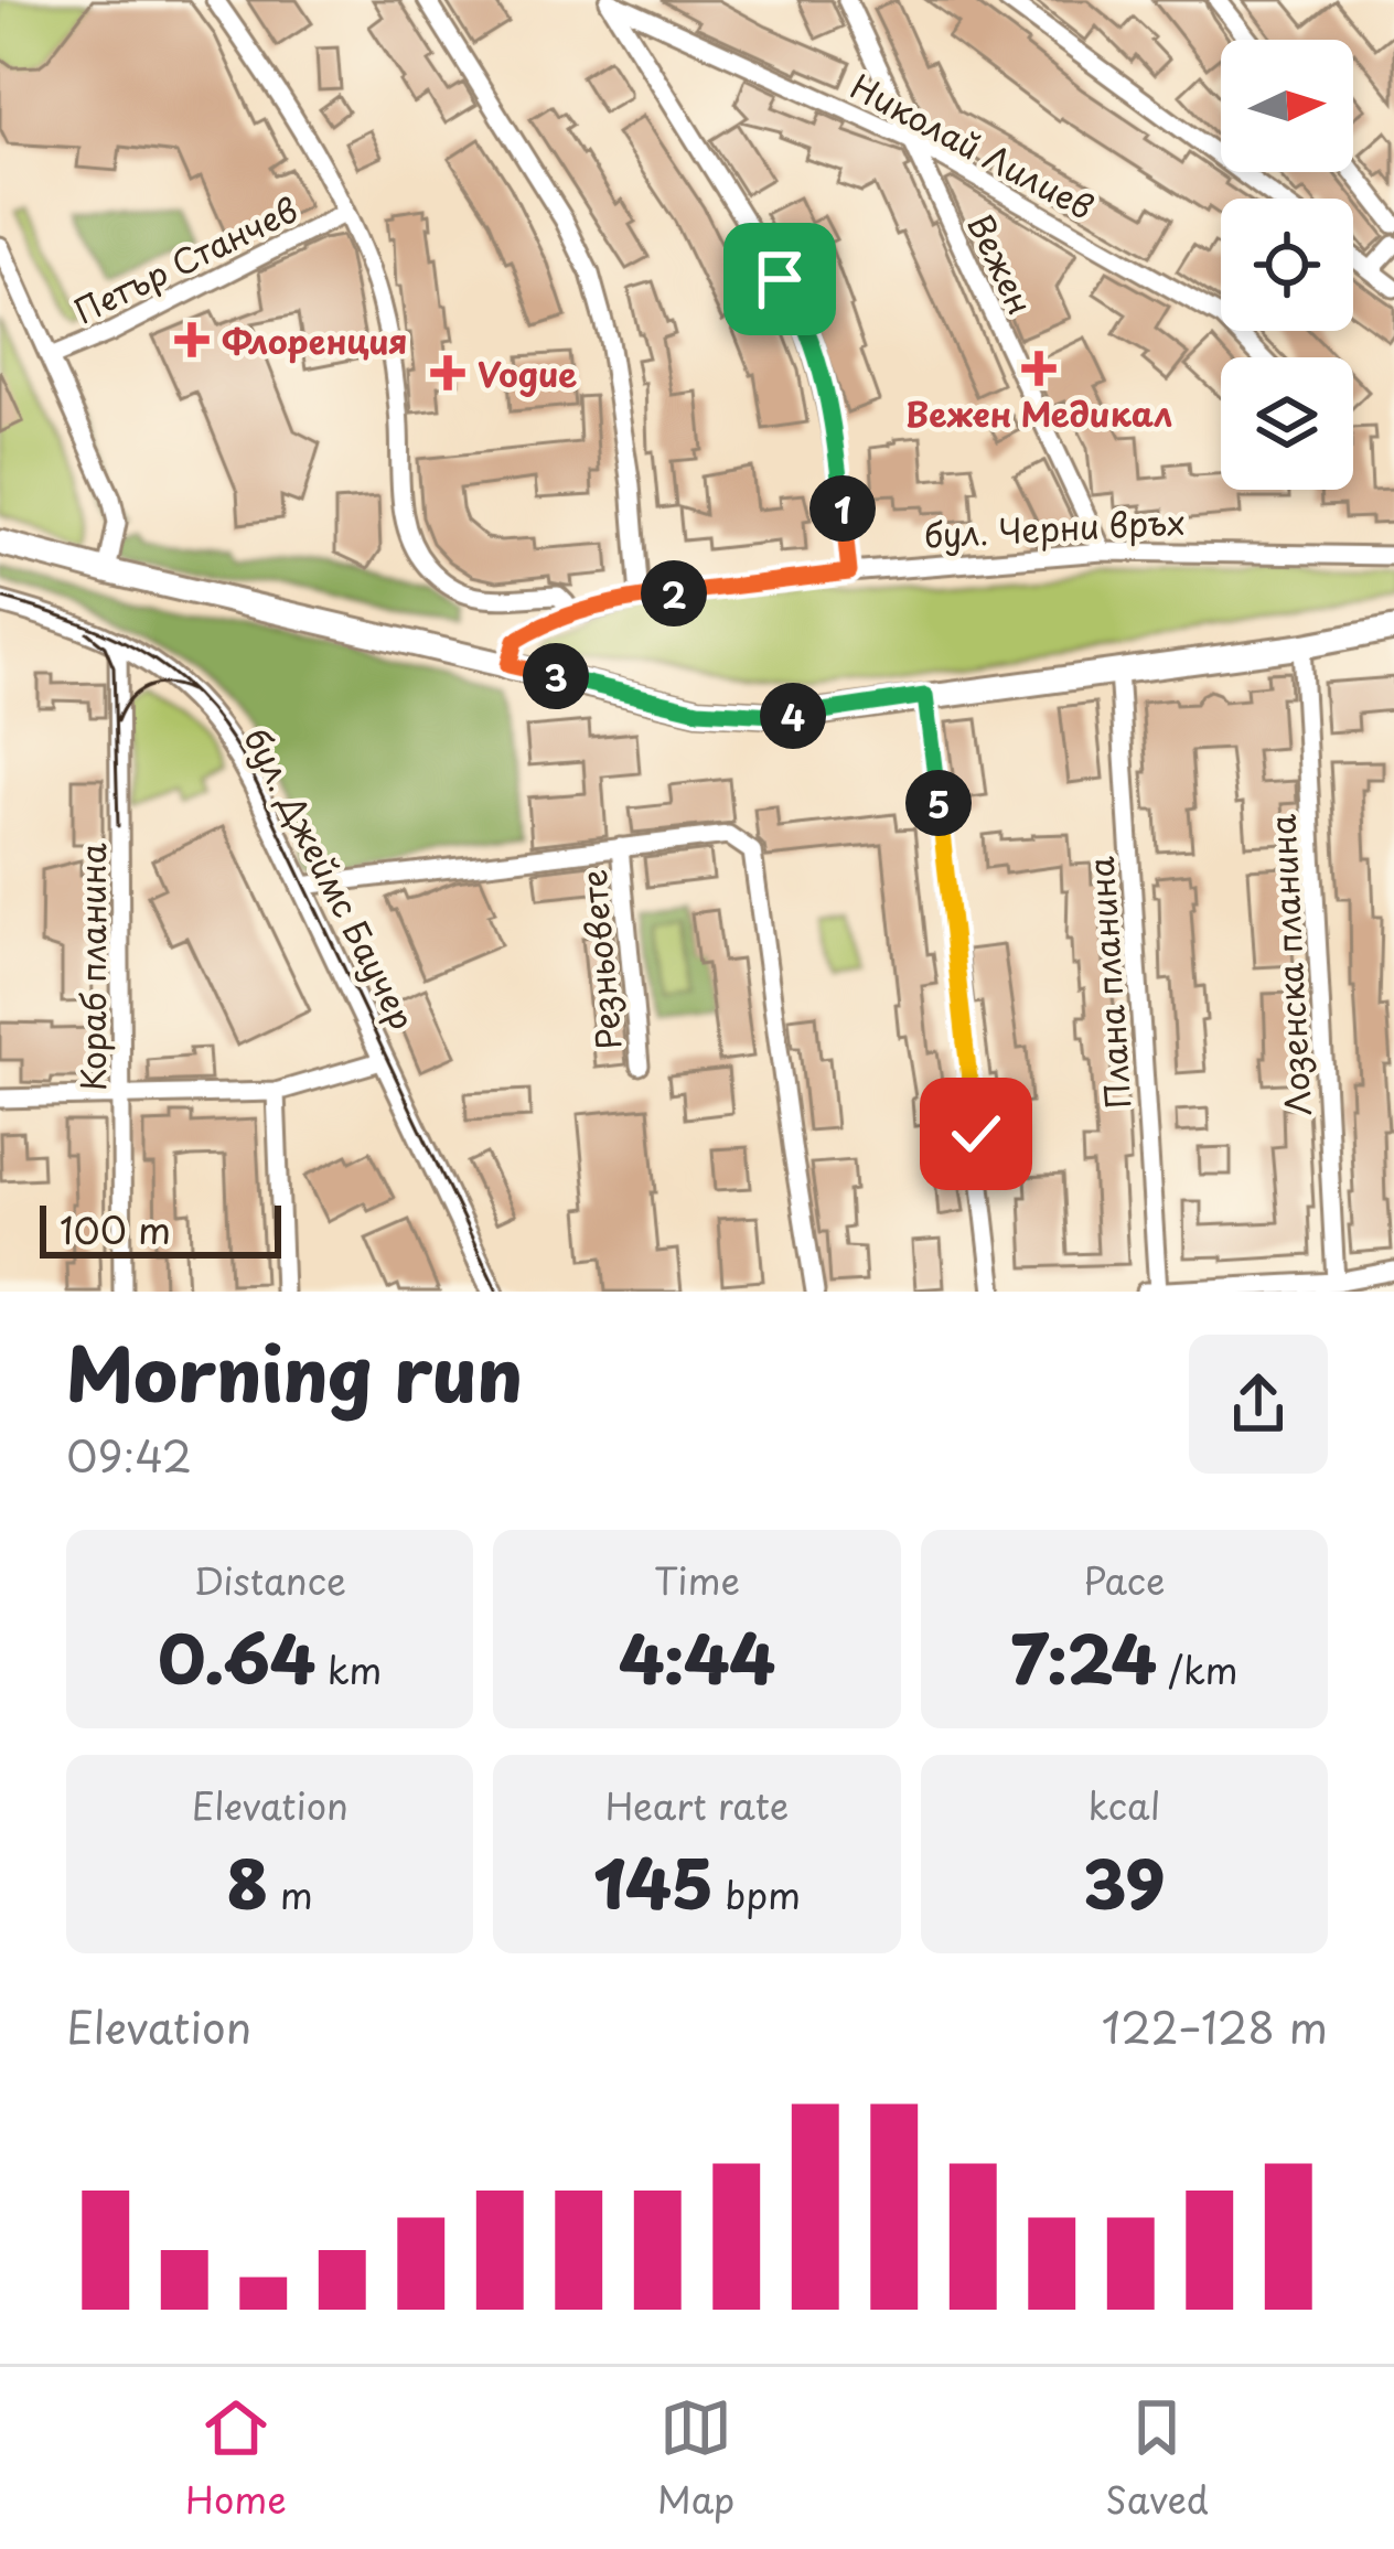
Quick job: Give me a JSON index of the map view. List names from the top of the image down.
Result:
{
  "streets": {
    "street": [
      "Николай Лилиев",
      "Петър Станчев",
      "Вежен",
      "бул. Черни връх",
      "бул. Джеймс Баучер",
      "Резньовете",
      "Лозенска планина",
      "Кораб планина",
      "Плана планина"
    ]
  },
  "crossings": [
    ["Николай Лилиев", "Вежен"],
    ["Вежен", "бул. Черни връх"],
    ["бул. Джеймс Баучер", "Кораб планина"]
  ],
  "places": {
    "health": ["Флоренция", "Вежен Медикал", "Vogue"]
  },
  "scale_bar": "100 m",
  "north": "right",
  "page": {
    "pins": [
      "1",
      "2",
      "3",
      "4",
      "5"
    ],
    "scale": "100 m",
    "heading": ["Morning run", "09:42"],
    "stats": [
      ["Distance", "0.64 km"],
      ["Time", "4:44"],
      ["Pace", "7:24 /km"],
      ["Elevation", "8 m"],
      ["Heart rate", "145 bpm"],
      ["kcal", "39"]
    ],
    "chart": ["Elevation", "122–128 m"],
    "tabs": ["Home", "Map", "Saved"]
  }
}
